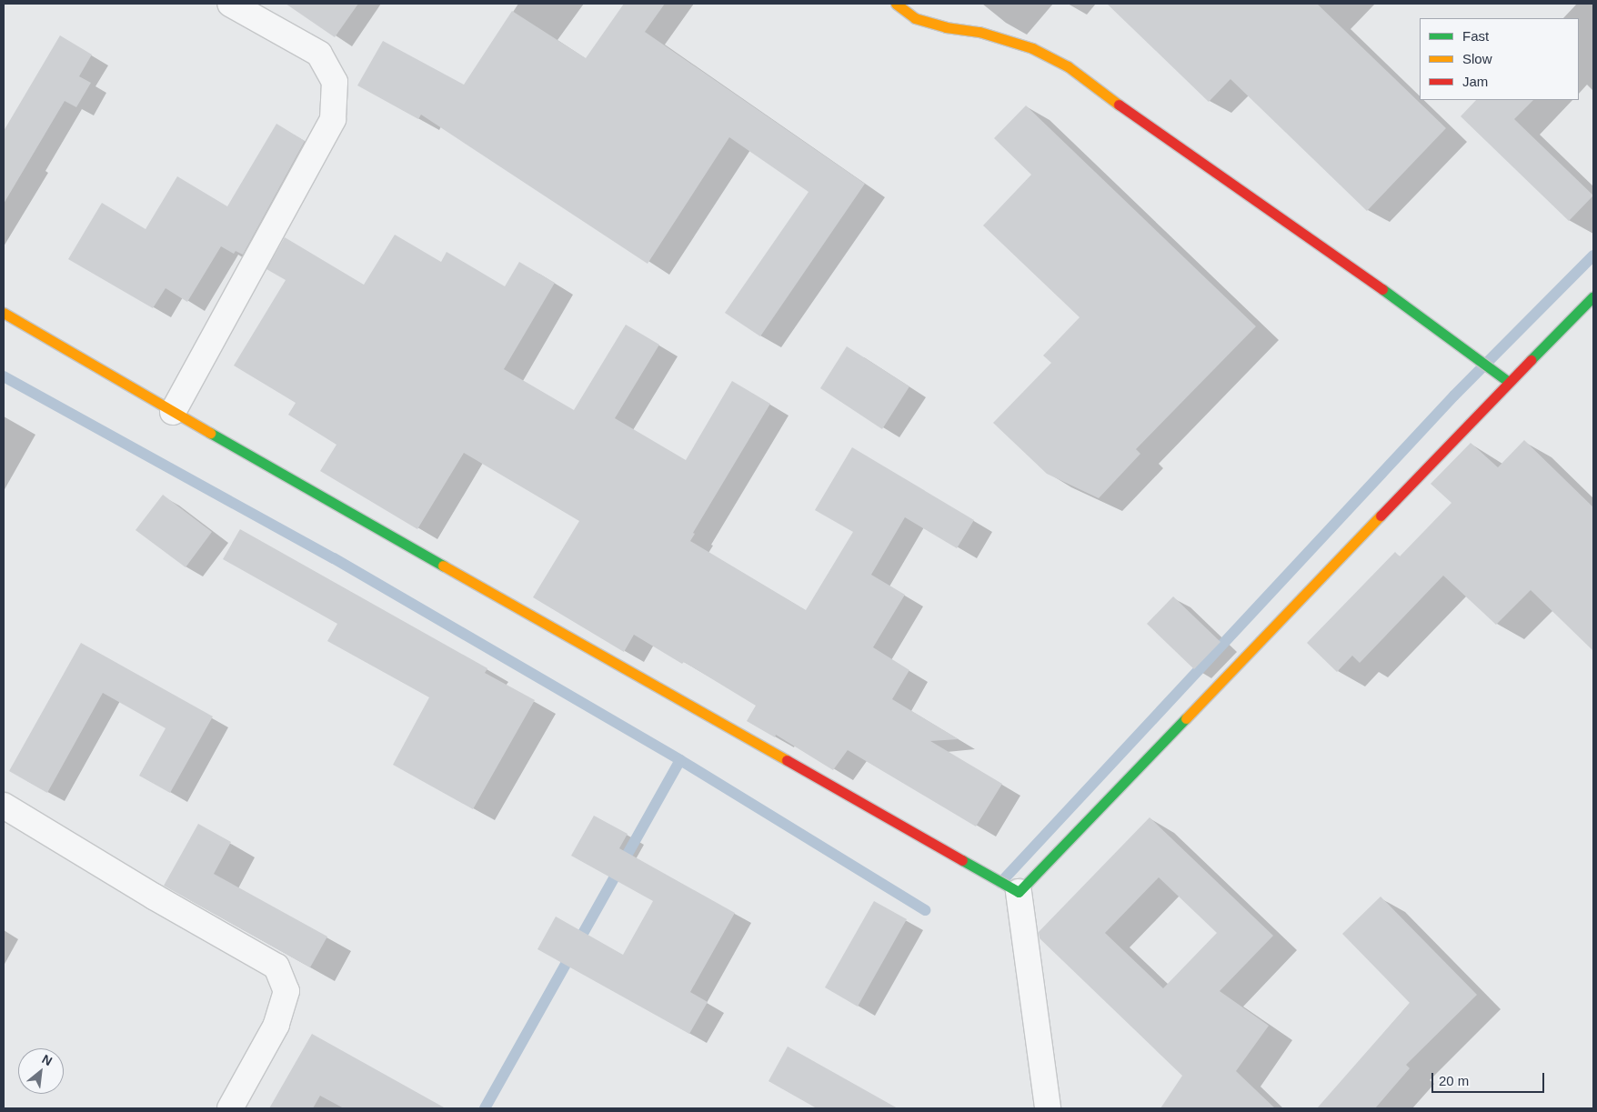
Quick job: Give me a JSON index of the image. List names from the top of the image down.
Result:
{
  "legend": ["Fast", "Slow", "Jam"],
  "scale_bar": "20 m",
  "north": "top right"
}
